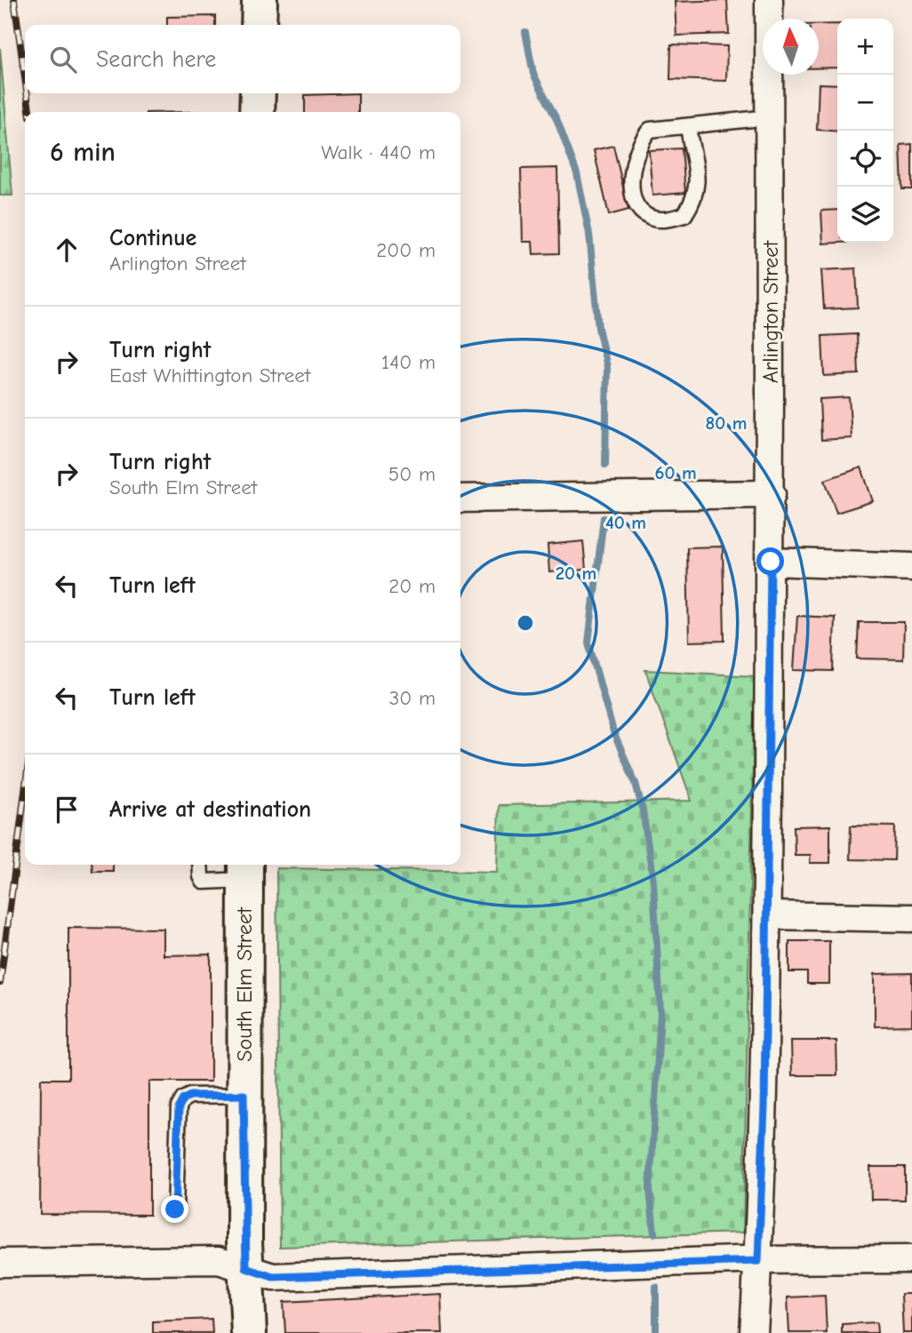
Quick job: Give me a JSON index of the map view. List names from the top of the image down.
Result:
{
  "streets": {
    "street": ["Arlington Street", "South Elm Street"]
  },
  "north": "top",
  "page": {
    "map_buttons": ["+", "−"],
    "search": "Search here",
    "heading": ["6 min", "Walk · 440 m"],
    "list": [
      ["Continue", "Arlington Street", "200 m"],
      ["Turn right", "East Whittington Street", "140 m"],
      ["Turn right", "South Elm Street", "50 m"],
      ["Turn left", "20 m"],
      ["Turn left", "30 m"],
      "Arrive at destination"
    ]
  },
  "rings": [
    "80 m",
    "60 m",
    "40 m",
    "20 m"
  ]
}
